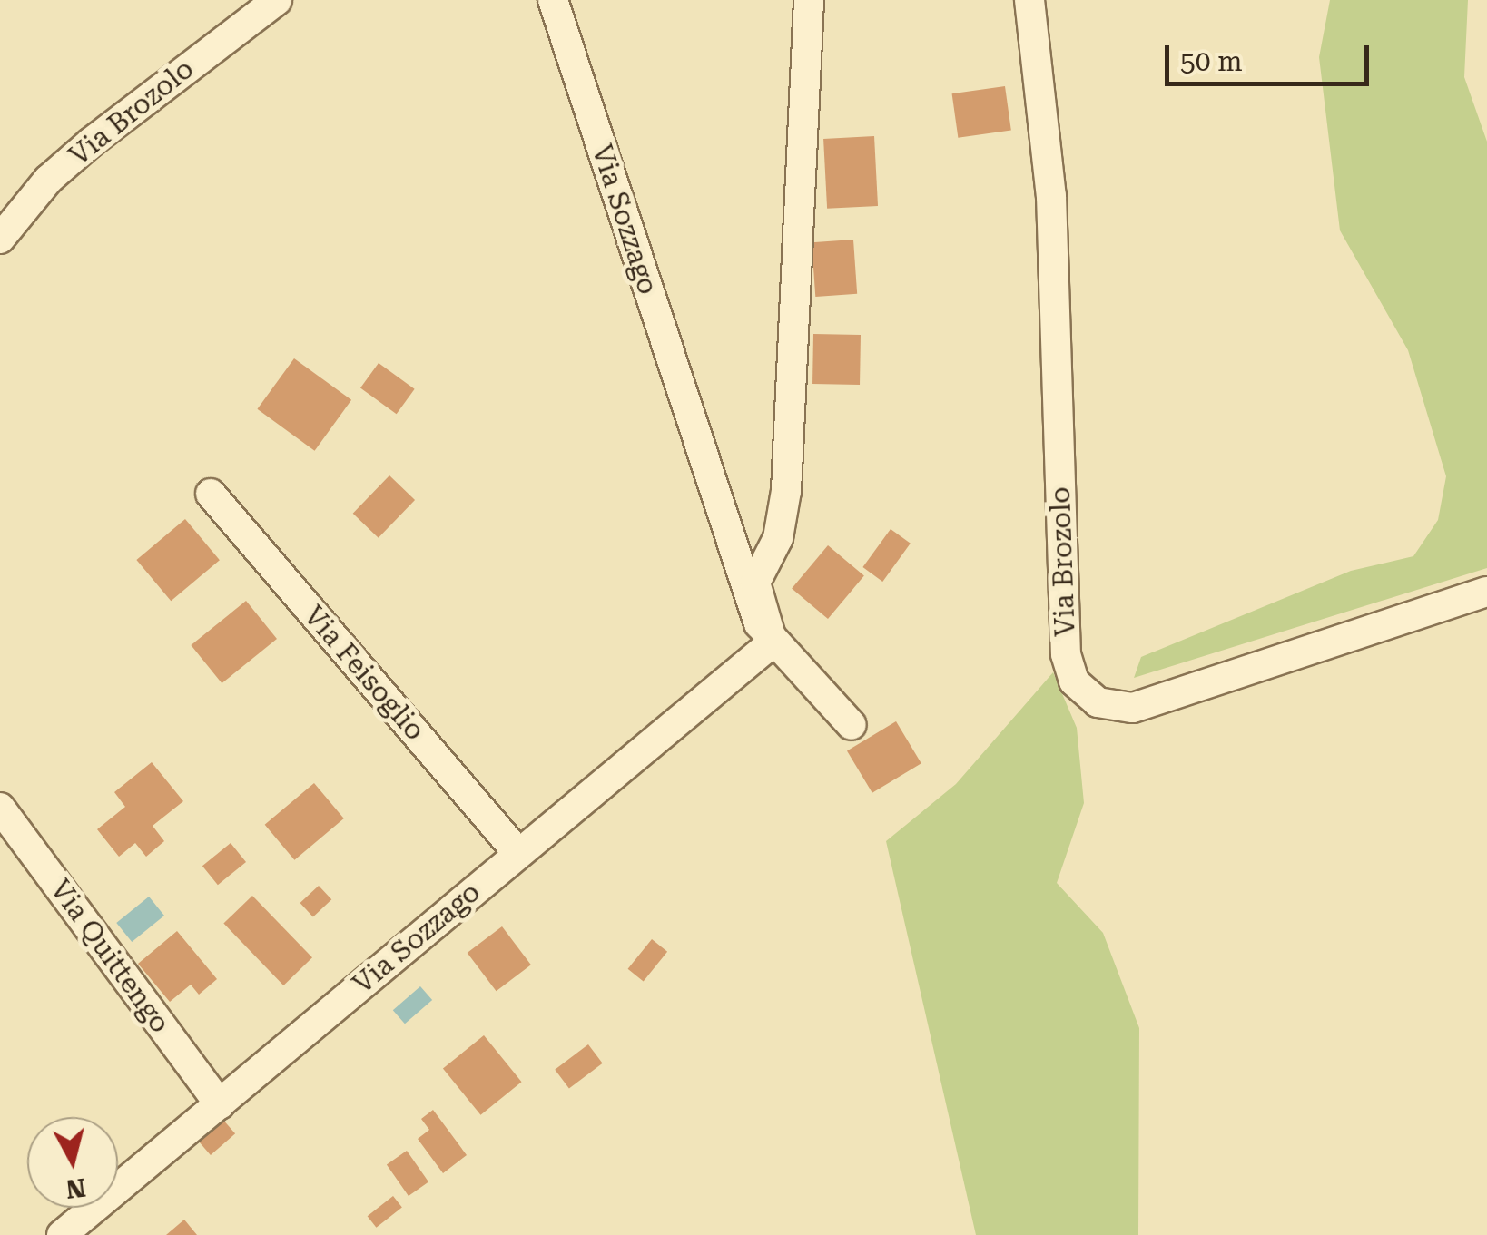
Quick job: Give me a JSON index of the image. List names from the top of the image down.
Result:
{
  "streets": {
    "street": [
      "Via Brozolo",
      "Via Sozzago",
      "Via Feisoglio",
      "Via Quittengo"
    ]
  },
  "crossings": [
    ["Via Sozzago", "Via Feisoglio"],
    ["Via Sozzago", "Via Quittengo"]
  ],
  "scale_bar": "50 m",
  "north": "bottom"
}
